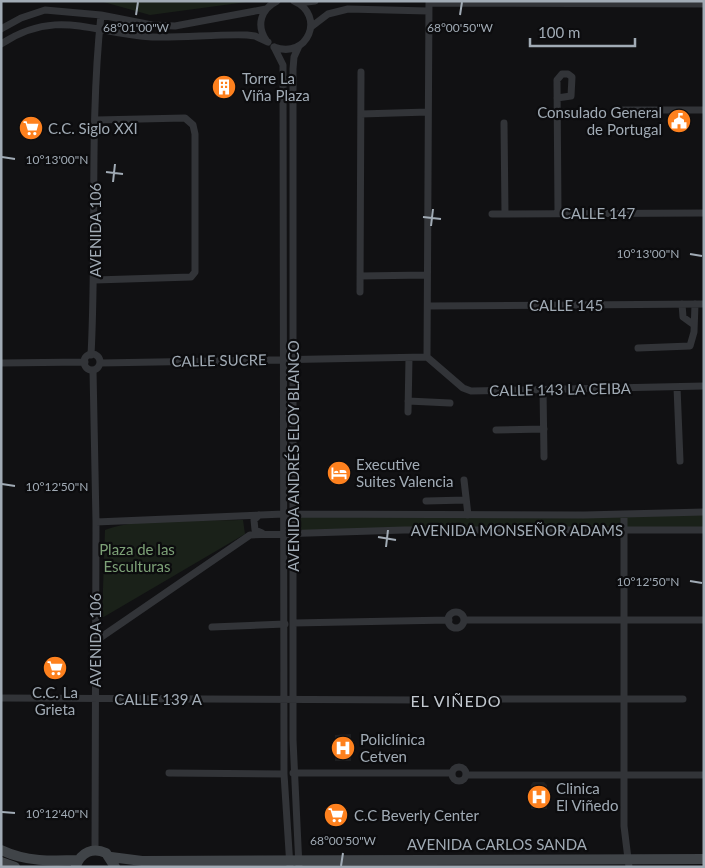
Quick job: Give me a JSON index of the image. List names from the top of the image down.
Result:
{
  "streets": {
    "street": [
      "CALLE 147",
      "AVENIDA 106",
      "CALLE 145",
      "CALLE SUCRE",
      "CALLE 143 LA CEIBA",
      "AVENIDA ANDRÉS ELOY BLANCO",
      "AVENIDA MONSEÑOR ADAMS",
      "CALLE 139 A",
      "AVENIDA CARLOS SANDA"
    ]
  },
  "crossings": [
    ["AVENIDA 106", "CALLE SUCRE"],
    ["AVENIDA 106", "AVENIDA MONSEÑOR ADAMS"],
    ["AVENIDA 106", "CALLE 139 A"],
    ["AVENIDA 106", "AVENIDA CARLOS SANDA"],
    ["CALLE SUCRE", "CALLE 143 LA CEIBA"],
    ["CALLE SUCRE", "AVENIDA ANDRÉS ELOY BLANCO"],
    ["AVENIDA ANDRÉS ELOY BLANCO", "AVENIDA MONSEÑOR ADAMS"],
    ["AVENIDA ANDRÉS ELOY BLANCO", "CALLE 139 A"],
    ["AVENIDA ANDRÉS ELOY BLANCO", "AVENIDA CARLOS SANDA"]
  ],
  "districts": ["EL VIÑEDO"],
  "parks": ["Plaza de las Esculturas"],
  "places": {
    "building": ["Torre La Viña Plaza"],
    "public building": ["Consulado General de Portugal"],
    "supermarket": ["C.C. Siglo XXI", "C.C. La Grieta", "C.C Beverly Center"],
    "hotel": ["Executive Suites Valencia"],
    "hospital": ["Policlínica Cetven", "Clinica El Viñedo"]
  },
  "scale_bar": "100 m",
  "coordinates": [
    "68°01'00\"W",
    "68°00'50\"W",
    "10°13'00\"N",
    "10°12'50\"N",
    "10°12'40\"N"
  ]
}
